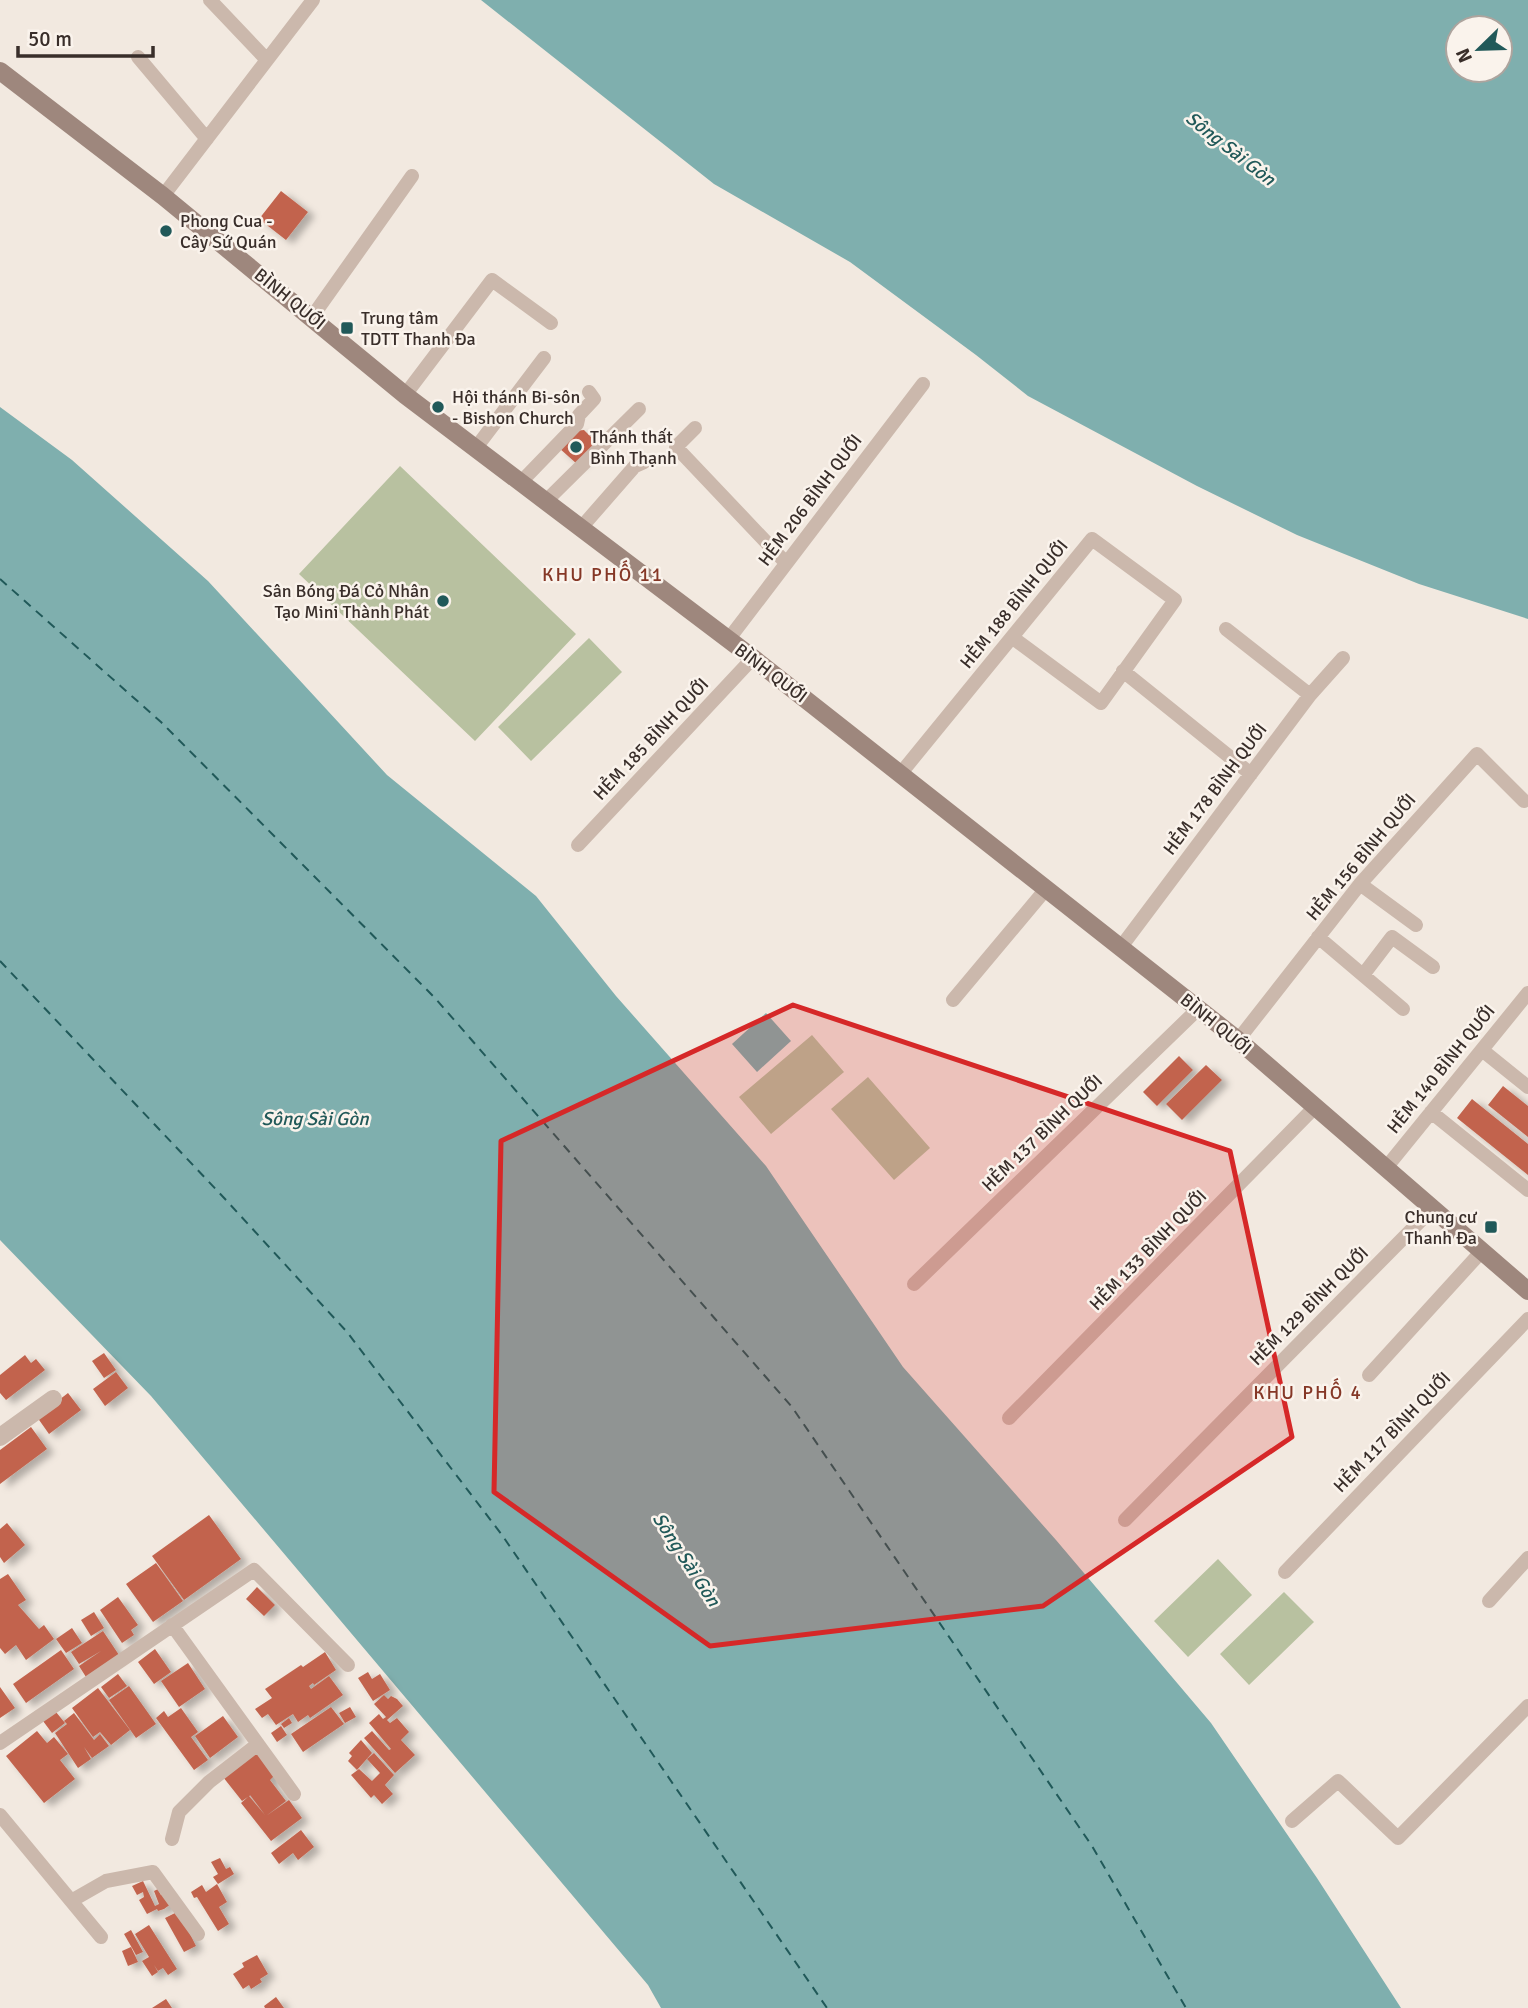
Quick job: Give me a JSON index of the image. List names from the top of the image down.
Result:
{
  "streets": {
    "main road": ["BÌNH QUỚI"],
    "street": [
      "HẺM 206 BÌNH QUỚI",
      "HẺM 188 BÌNH QUỚI",
      "HẺM 185 BÌNH QUỚI",
      "HẺM 178 BÌNH QUỚI",
      "HẺM 156 BÌNH QUỚI",
      "HẺM 140 BÌNH QUỚI",
      "HẺM 137 BÌNH QUỚI",
      "HẺM 133 BÌNH QUỚI",
      "HẺM 129 BÌNH QUỚI",
      "HẺM 117 BÌNH QUỚI"
    ]
  },
  "crossings": [
    ["BÌNH QUỚI", "HẺM 206 BÌNH QUỚI"],
    ["BÌNH QUỚI", "HẺM 188 BÌNH QUỚI"],
    ["BÌNH QUỚI", "HẺM 185 BÌNH QUỚI"],
    ["BÌNH QUỚI", "HẺM 178 BÌNH QUỚI"],
    ["BÌNH QUỚI", "HẺM 156 BÌNH QUỚI"],
    ["BÌNH QUỚI", "HẺM 140 BÌNH QUỚI"],
    ["BÌNH QUỚI", "HẺM 137 BÌNH QUỚI"],
    ["BÌNH QUỚI", "HẺM 133 BÌNH QUỚI"],
    ["BÌNH QUỚI", "HẺM 129 BÌNH QUỚI"]
  ],
  "districts": ["KHU PHỐ 11", "KHU PHỐ 4"],
  "water": ["Sông Sài Gòn"],
  "places": {
    "other": [
      "Phong Cua - Cây Sứ Quán",
      "Hội thánh Bi-sôn - Bishon Church",
      "Thánh thất Bình Thạnh",
      "Sân Bóng Đá Cỏ Nhân Tạo Mini Thành Phát"
    ],
    "transit": ["Trung tâm TDTT Thanh Đa", "Chung cư Thanh Đa"]
  },
  "scale_bar": "50 m",
  "north": "bottom left"
}
